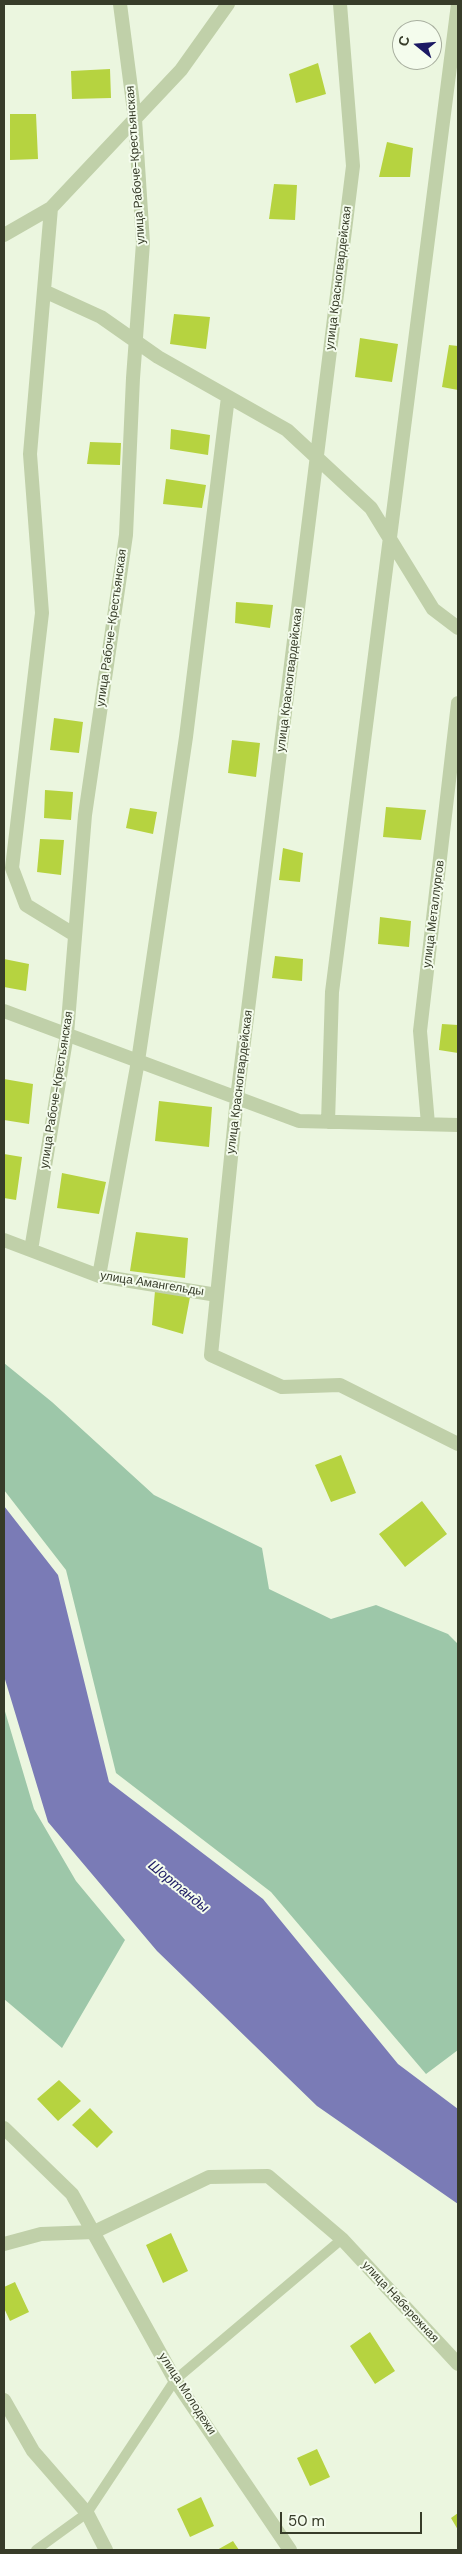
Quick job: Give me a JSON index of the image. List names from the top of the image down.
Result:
{
  "streets": {
    "street": [
      "улица Рабоче-Крестьянская",
      "улица Красногвардейская",
      "улица Металлургов",
      "улица Амангельды",
      "улица Набережная",
      "улица Молодежи"
    ]
  },
  "crossings": [
    ["улица Рабоче-Крестьянская", "улица Амангельды"],
    ["улица Красногвардейская", "улица Амангельды"],
    ["улица Набережная", "улица Молодежи"]
  ],
  "water": ["Шортанды"],
  "scale_bar": "50 m",
  "north": "left"
}
